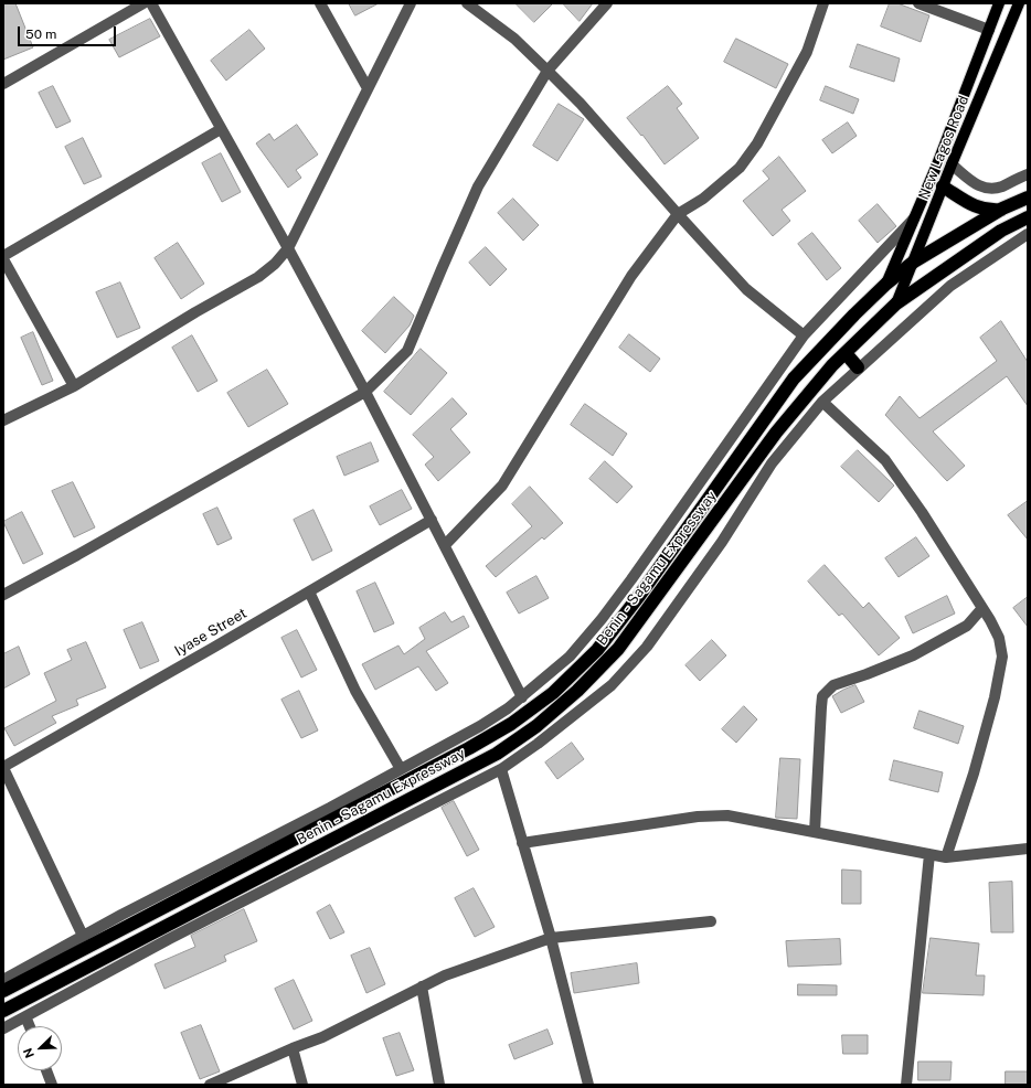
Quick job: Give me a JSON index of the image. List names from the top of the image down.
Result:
{
  "streets": {
    "highway": ["Benin - Sagamu Expressway"],
    "main road": ["New Lagos Road"],
    "street": ["Iyase Street"]
  },
  "crossings": [
    ["New Lagos Road", "Benin - Sagamu Expressway"]
  ],
  "scale_bar": "50 m",
  "north": "bottom left"
}
